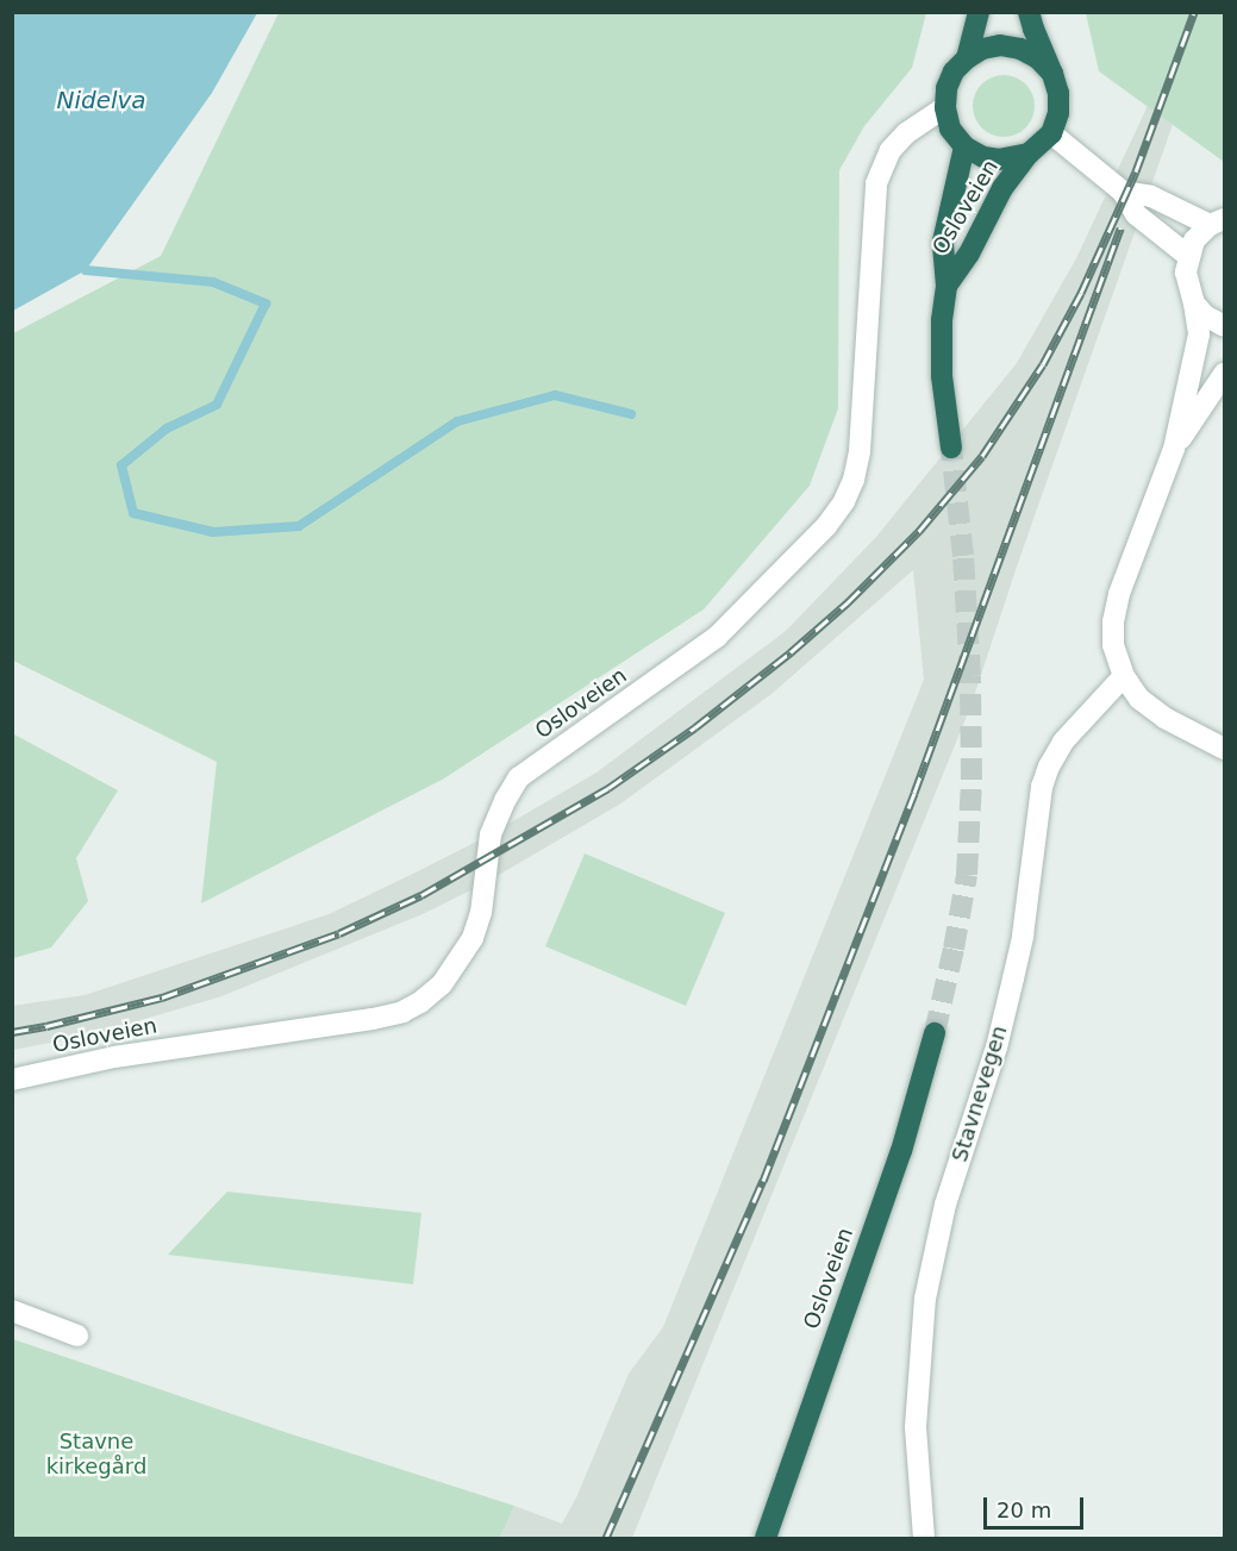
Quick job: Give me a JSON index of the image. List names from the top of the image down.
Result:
{
  "streets": {
    "highway": ["Osloveien"],
    "street": ["Stavnevegen"]
  },
  "water": ["Nidelva"],
  "parks": ["Stavne kirkegård"],
  "scale_bar": "20 m"
}
